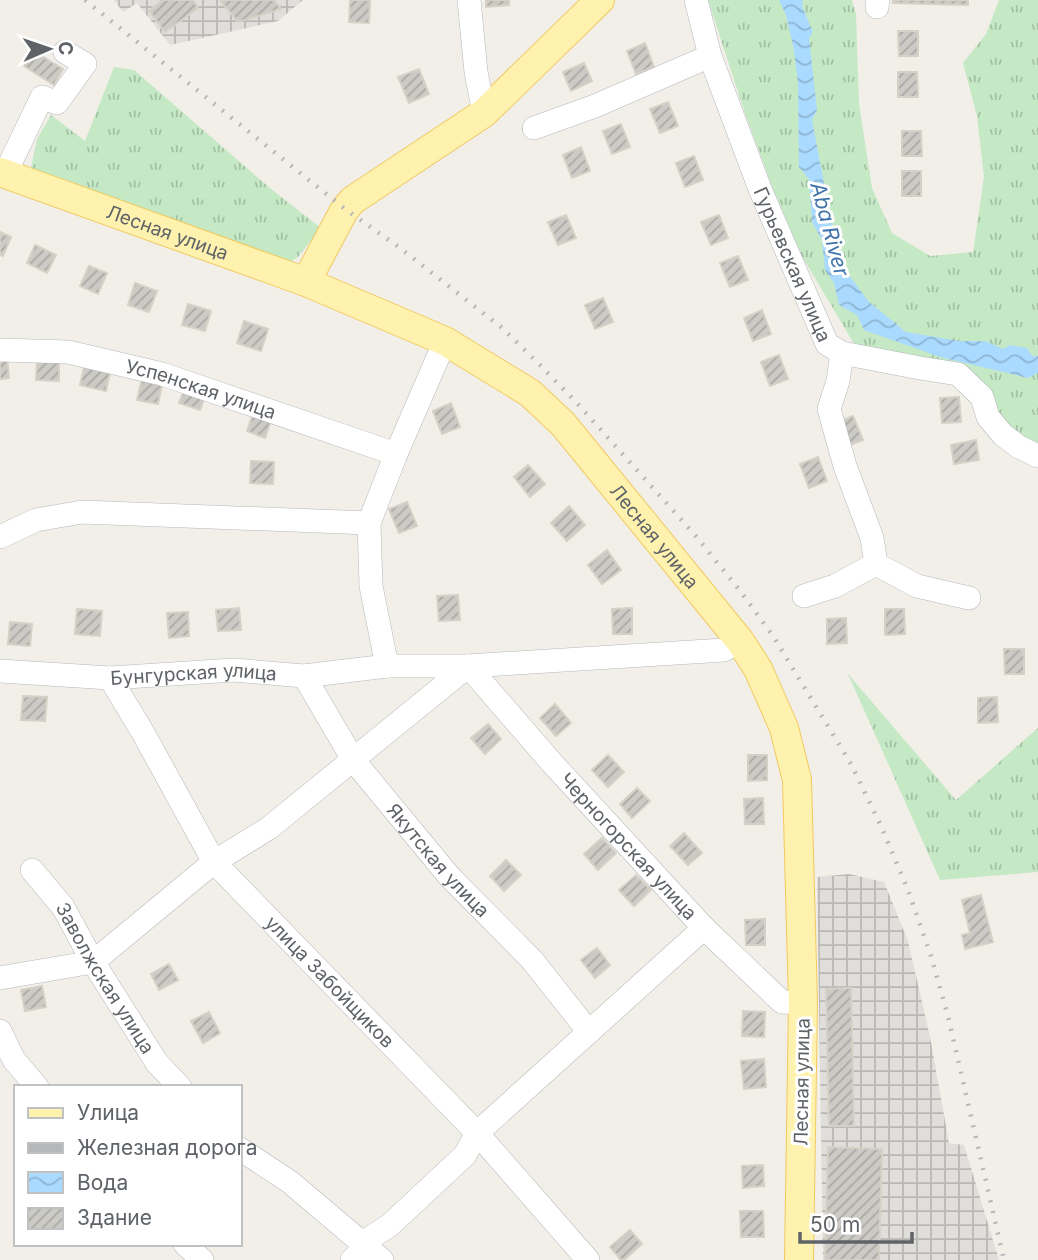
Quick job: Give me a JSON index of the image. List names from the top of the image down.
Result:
{
  "streets": {
    "main road": ["Лесная улица"],
    "street": [
      "Гурьевская улица",
      "Успенская улица",
      "Бунгурская улица",
      "Черногорская улица",
      "Якутская улица",
      "Заволжская улица",
      "улица Забойщиков"
    ]
  },
  "crossings": [
    ["Лесная улица", "Бунгурская улица"],
    ["Лесная улица", "Черногорская улица"],
    ["Бунгурская улица", "Черногорская улица"],
    ["Бунгурская улица", "Якутская улица"],
    ["Бунгурская улица", "улица Забойщиков"]
  ],
  "water": ["Aba River"],
  "legend": [
    "Улица",
    "Железная дорога",
    "Вода",
    "Здание"
  ],
  "scale_bar": "50 m",
  "north": "right"
}
